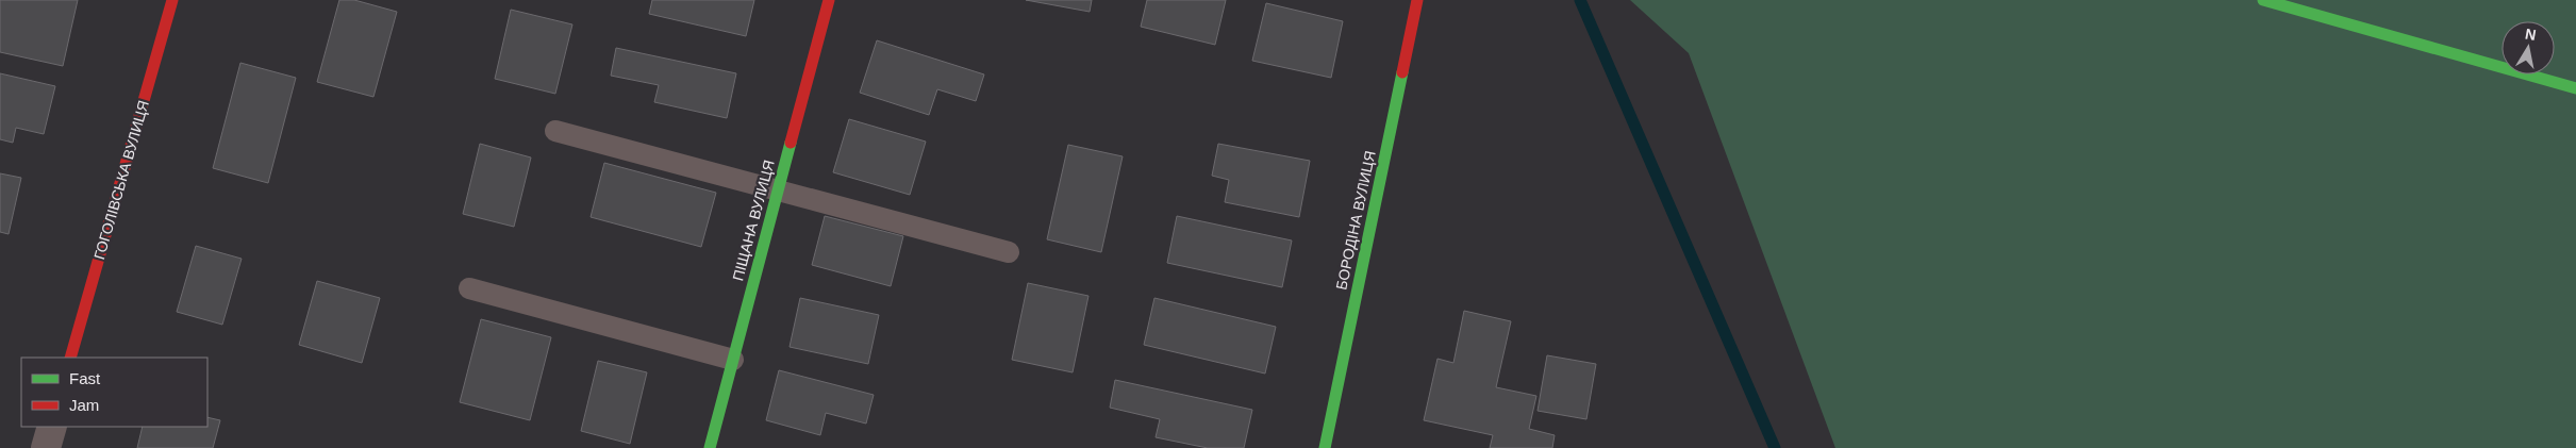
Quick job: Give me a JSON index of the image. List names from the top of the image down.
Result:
{
  "streets": {
    "street": ["ГОГОЛІВСЬКА ВУЛИЦЯ", "ПІЩАНА ВУЛИЦЯ", "БОРОДІНА ВУЛИЦЯ"]
  },
  "legend": ["Fast", "Jam"],
  "north": "top"
}
